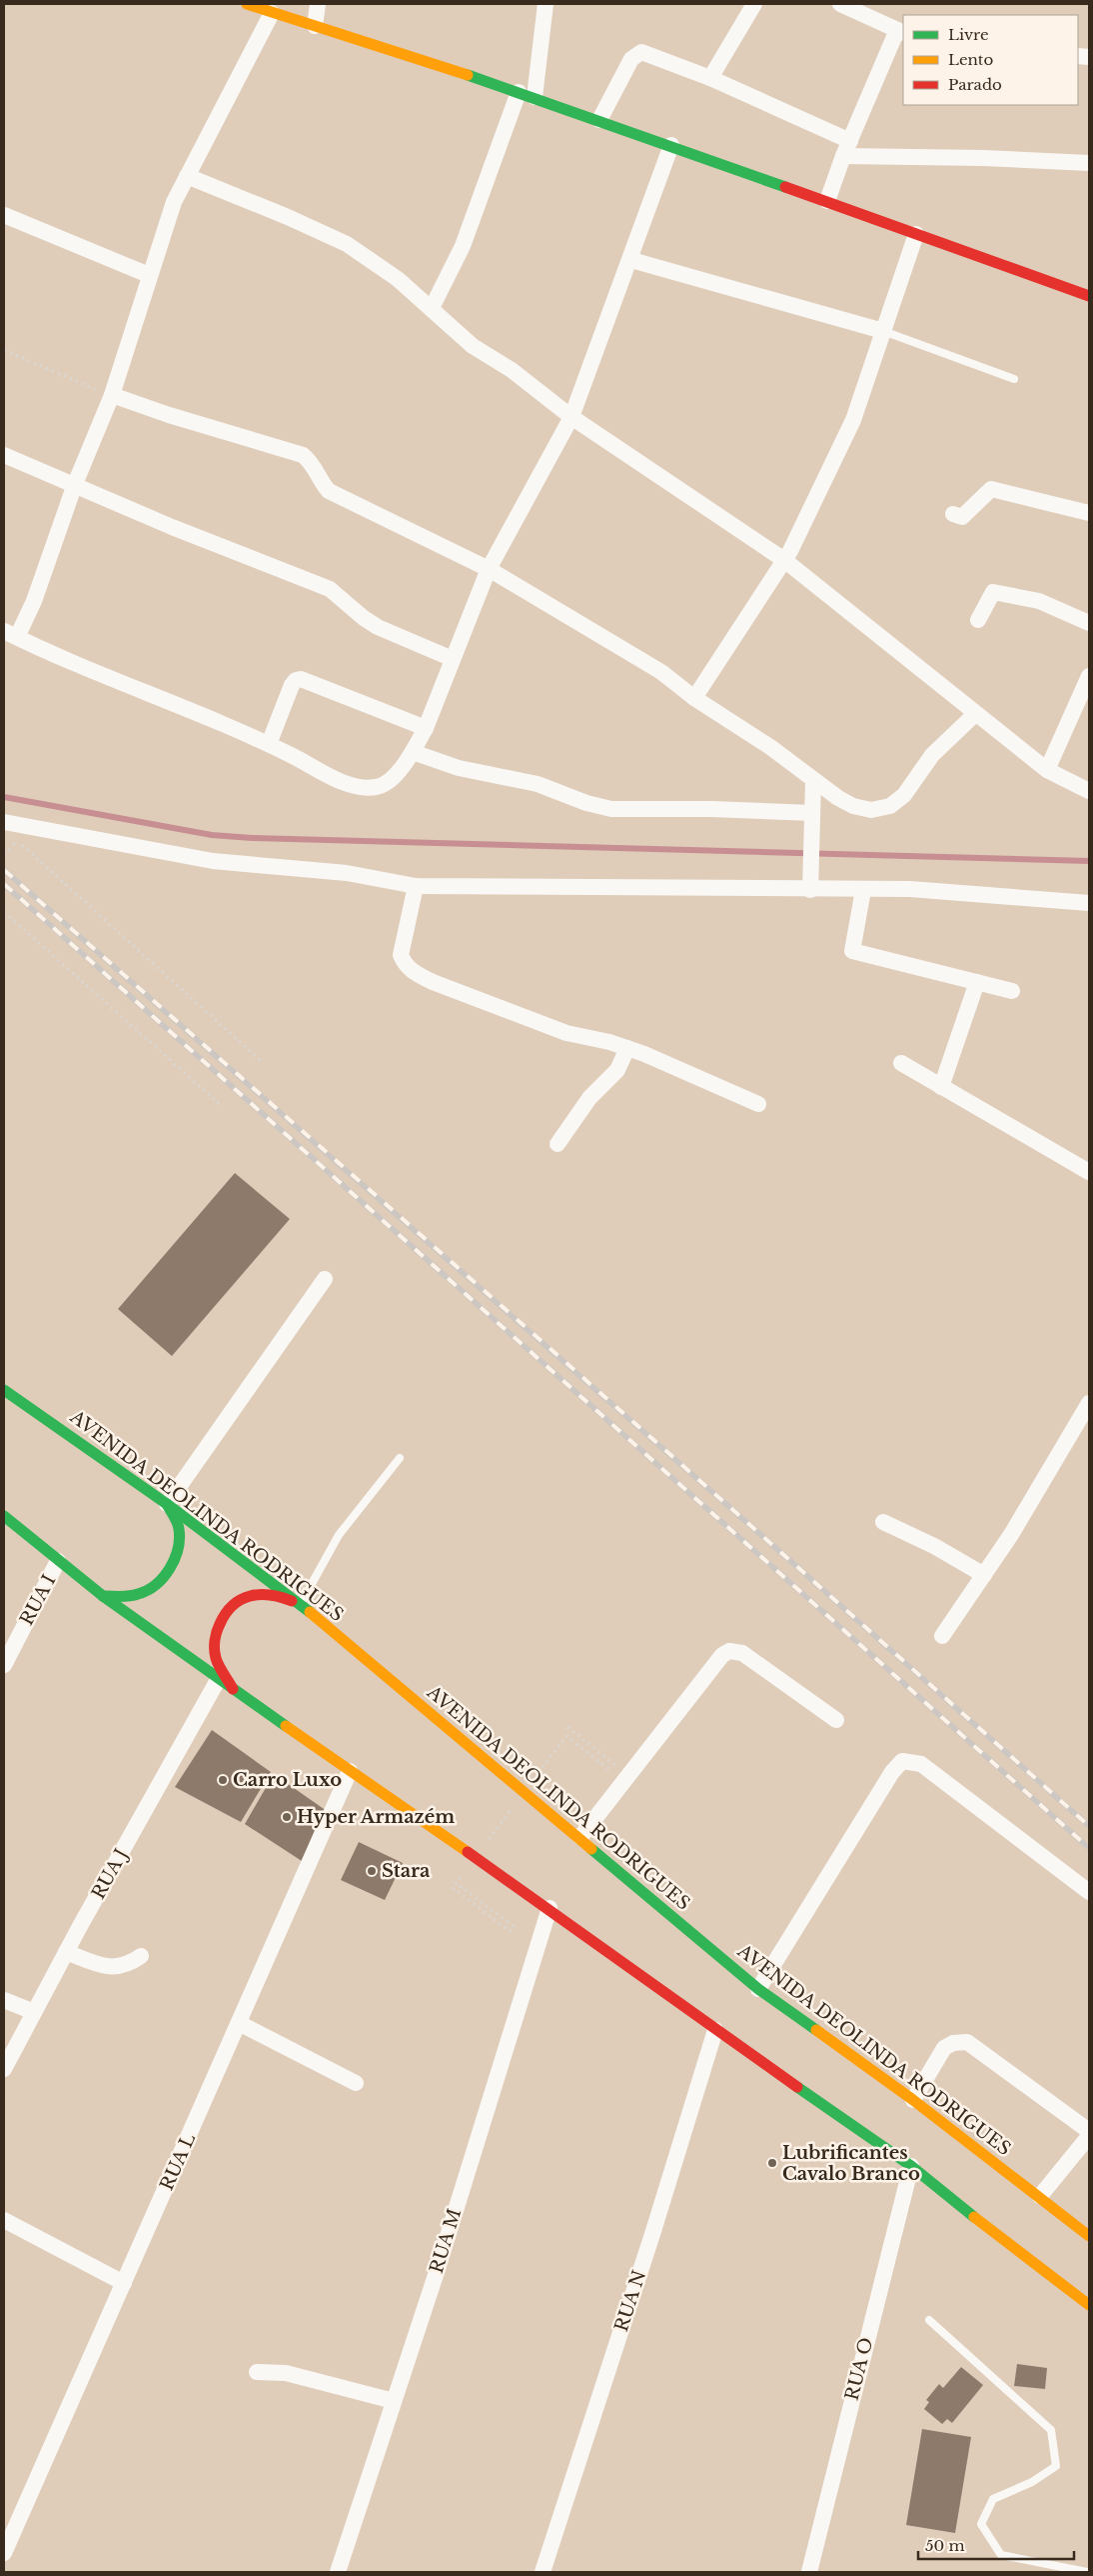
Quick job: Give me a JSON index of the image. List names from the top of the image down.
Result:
{
  "streets": {
    "main road": ["AVENIDA DEOLINDA RODRIGUES"],
    "street": [
      "RUA I",
      "RUA J",
      "RUA L",
      "RUA M",
      "RUA N",
      "RUA O"
    ]
  },
  "places": [
    "Carro Luxo",
    "Hyper Armazém",
    "Stara",
    "Lubrificantes Cavalo Branco"
  ],
  "legend": ["Livre", "Lento", "Parado"],
  "scale_bar": "50 m"
}
